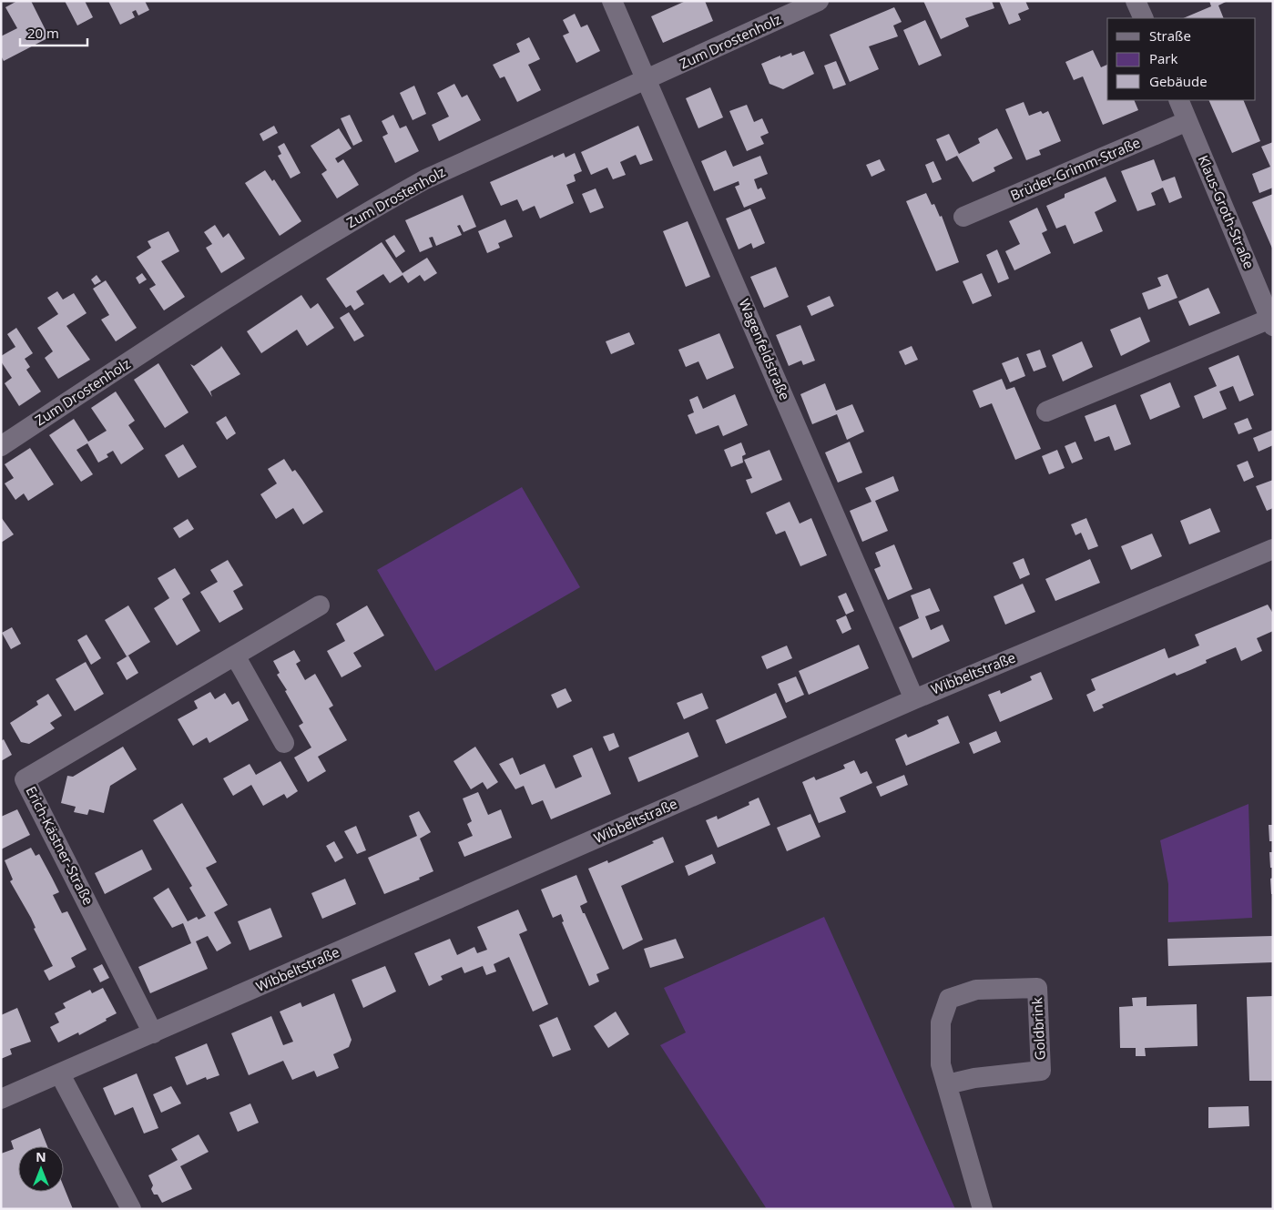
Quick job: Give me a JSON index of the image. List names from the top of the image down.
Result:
{
  "streets": {
    "street": [
      "Zum Drostenholz",
      "Brüder-Grimm-Straße",
      "Klaus-Groth-Straße",
      "Wagenfeldstraße",
      "Wibbeltstraße",
      "Erich-Kästner-Straße",
      "Goldbrink"
    ]
  },
  "crossings": [
    ["Zum Drostenholz", "Wagenfeldstraße"],
    ["Brüder-Grimm-Straße", "Klaus-Groth-Straße"],
    ["Wagenfeldstraße", "Wibbeltstraße"],
    ["Wibbeltstraße", "Erich-Kästner-Straße"]
  ],
  "legend": ["Straße", "Park", "Gebäude"],
  "scale_bar": "20 m",
  "north": "top"
}
